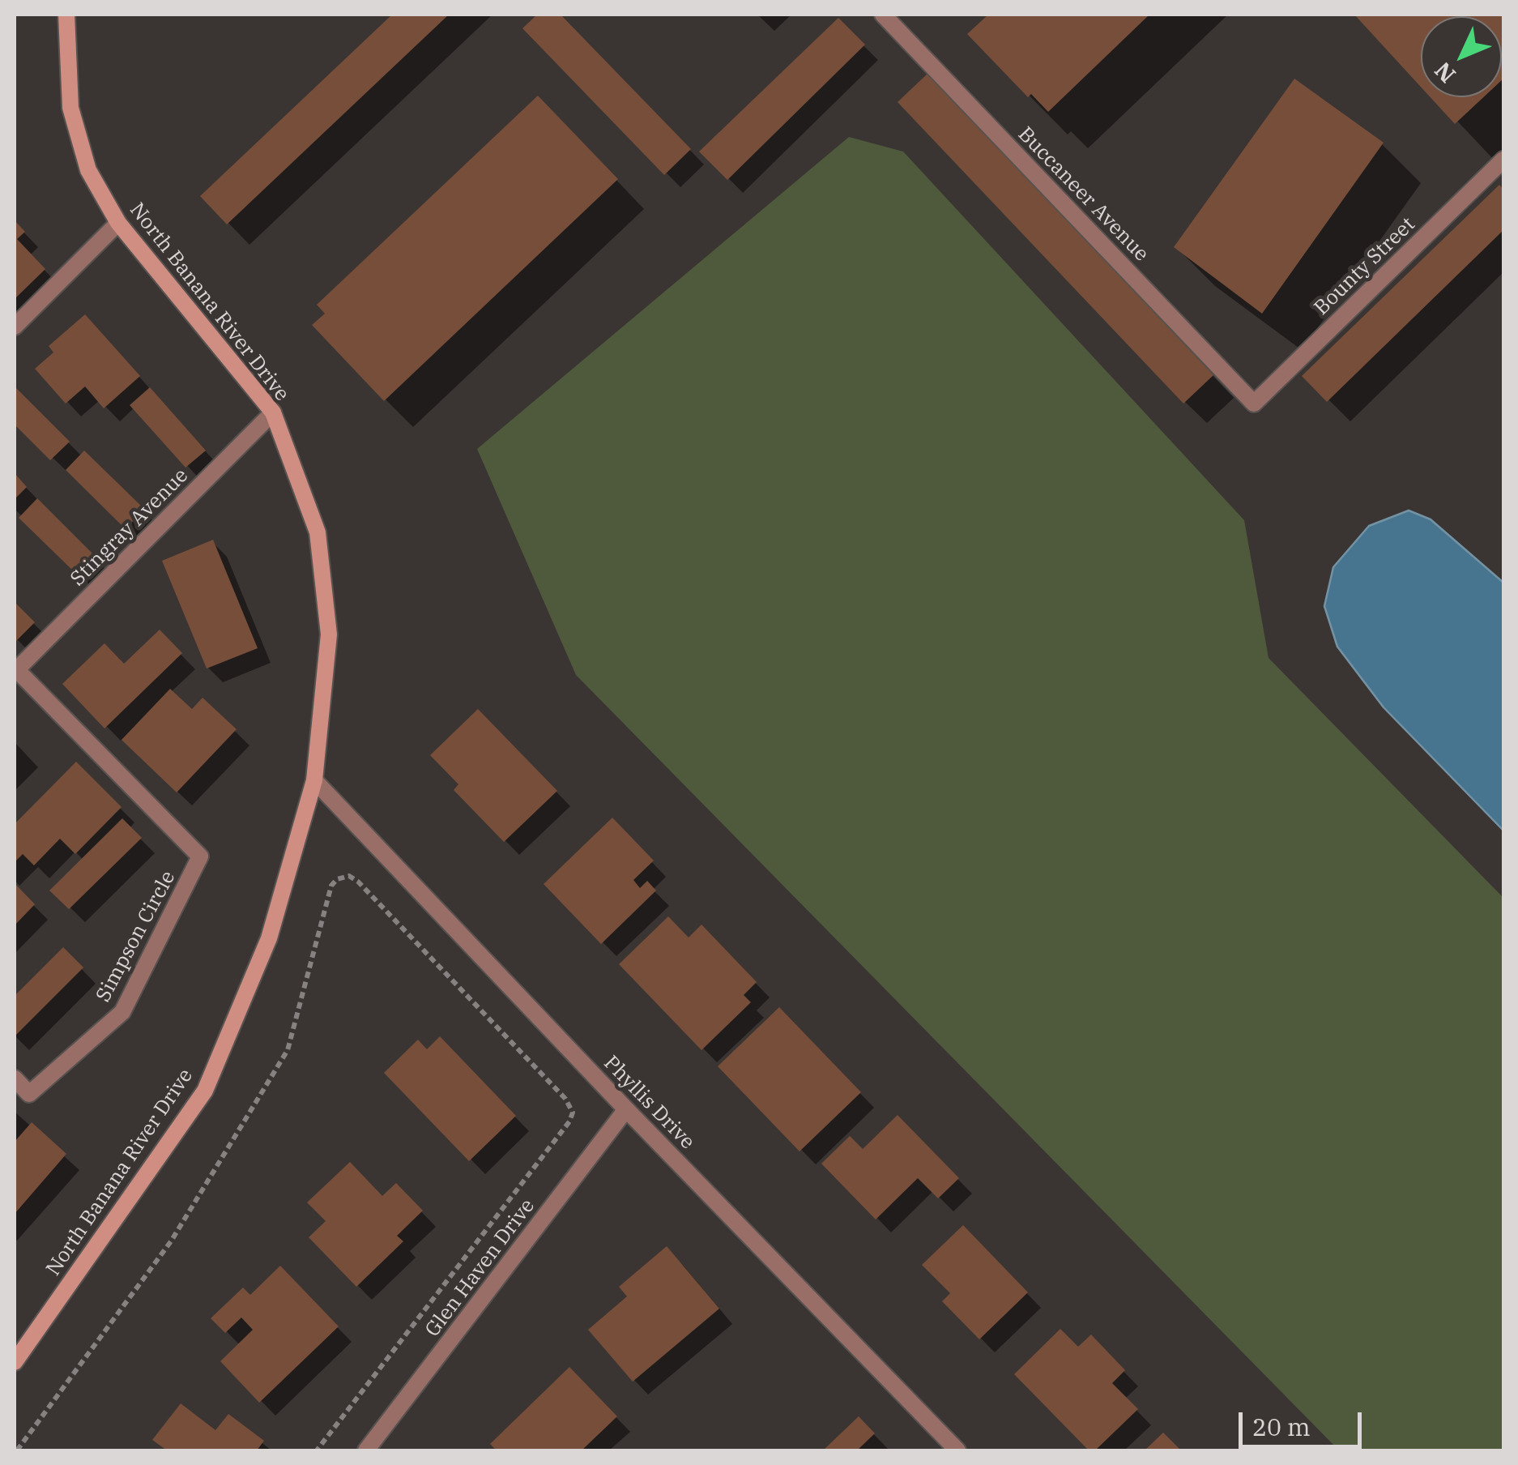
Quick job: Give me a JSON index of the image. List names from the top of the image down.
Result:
{
  "streets": {
    "street": [
      "Buccaneer Avenue",
      "Bounty Street",
      "North Banana River Drive",
      "Stingray Avenue",
      "Simpson Circle",
      "Phyllis Drive",
      "Glen Haven Drive"
    ]
  },
  "crossings": [
    ["Buccaneer Avenue", "Bounty Street"],
    ["North Banana River Drive", "Stingray Avenue"],
    ["North Banana River Drive", "Phyllis Drive"],
    ["Stingray Avenue", "Simpson Circle"],
    ["Phyllis Drive", "Glen Haven Drive"]
  ],
  "scale_bar": "20 m",
  "north": "bottom left"
}
